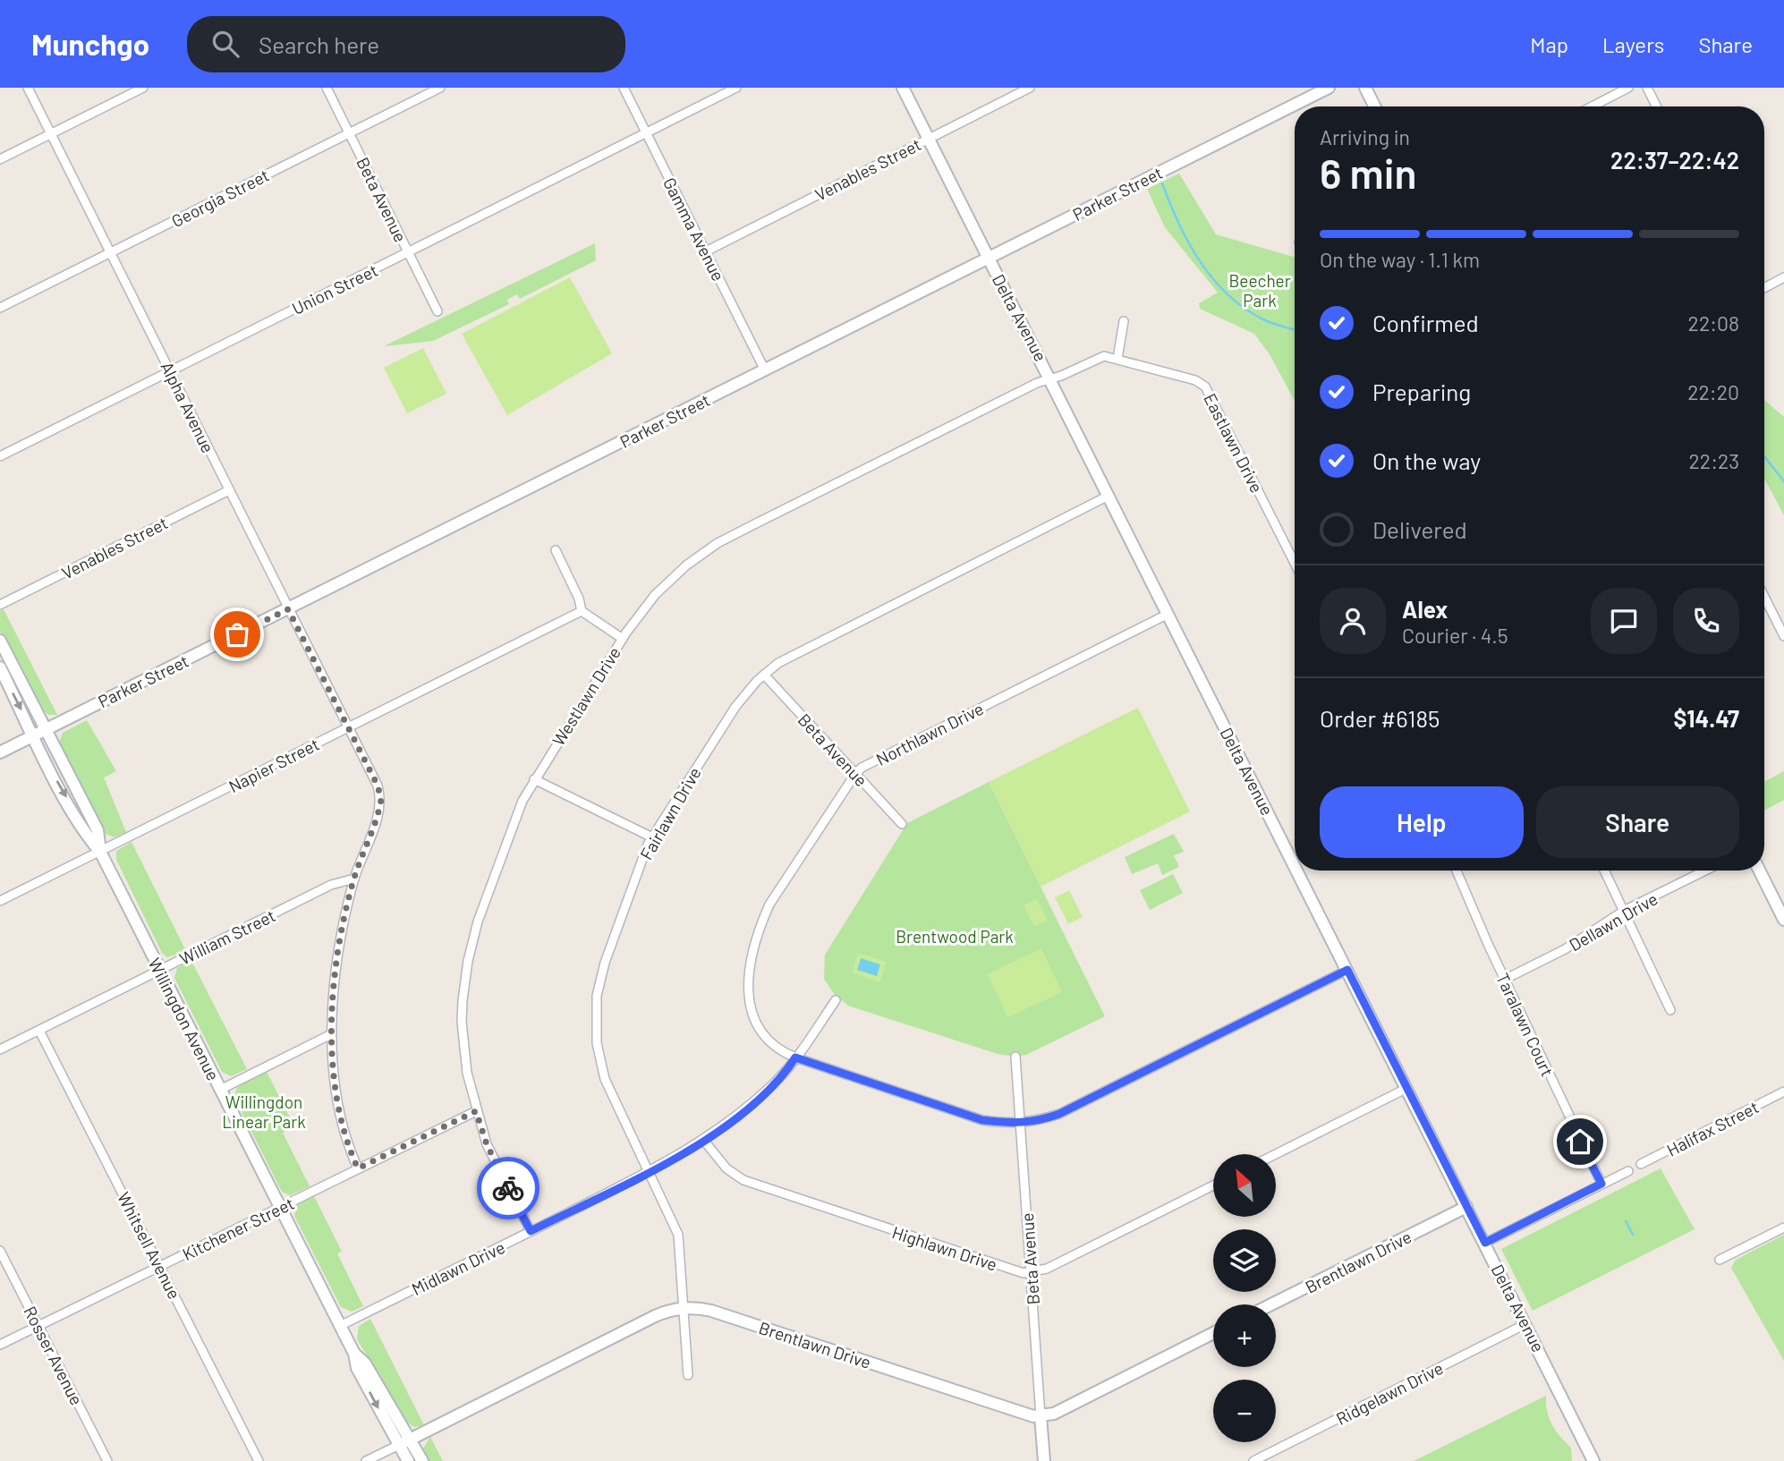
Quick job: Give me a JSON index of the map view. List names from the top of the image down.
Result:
{
  "streets": {
    "street": [
      "Venables Street",
      "Parker Street",
      "Georgia Street",
      "Beta Avenue",
      "Gamma Avenue",
      "Union Street",
      "Delta Avenue",
      "Alpha Avenue",
      "Eastlawn Drive",
      "Westlawn Drive",
      "Northlawn Drive",
      "Napier Street",
      "Fairlawn Drive",
      "Dellawn Drive",
      "William Street",
      "Willingdon Avenue",
      "Taralawn Court",
      "Halifax Street",
      "Kitchener Street",
      "Whitsell Avenue",
      "Highlawn Drive",
      "Brentlawn Drive",
      "Midlawn Drive",
      "Rosser Avenue",
      "Ridgelawn Drive"
    ]
  },
  "crossings": [
    ["Venables Street", "Gamma Avenue"],
    ["Venables Street", "Delta Avenue"],
    ["Venables Street", "Alpha Avenue"],
    ["Parker Street", "Gamma Avenue"],
    ["Parker Street", "Delta Avenue"],
    ["Parker Street", "Alpha Avenue"],
    ["Parker Street", "Willingdon Avenue"],
    ["Georgia Street", "Beta Avenue"],
    ["Georgia Street", "Alpha Avenue"],
    ["Beta Avenue", "Union Street"],
    ["Beta Avenue", "Northlawn Drive"],
    ["Beta Avenue", "Fairlawn Drive"],
    ["Beta Avenue", "Highlawn Drive"],
    ["Beta Avenue", "Brentlawn Drive"],
    ["Gamma Avenue", "Union Street"],
    ["Union Street", "Alpha Avenue"],
    ["Delta Avenue", "Eastlawn Drive"],
    ["Delta Avenue", "Westlawn Drive"],
    ["Delta Avenue", "Northlawn Drive"],
    ["Delta Avenue", "Fairlawn Drive"],
    ["Delta Avenue", "Brentlawn Drive"],
    ["Delta Avenue", "Ridgelawn Drive"],
    ["Alpha Avenue", "Napier Street"],
    ["Alpha Avenue", "William Street"],
    ["Alpha Avenue", "Kitchener Street"],
    ["Eastlawn Drive", "Westlawn Drive"],
    ["Westlawn Drive", "Kitchener Street"],
    ["Westlawn Drive", "Midlawn Drive"],
    ["Northlawn Drive", "Midlawn Drive"],
    ["Napier Street", "Willingdon Avenue"],
    ["Fairlawn Drive", "Brentlawn Drive"],
    ["Fairlawn Drive", "Midlawn Drive"],
    ["Dellawn Drive", "Taralawn Court"],
    ["William Street", "Willingdon Avenue"],
    ["William Street", "Whitsell Avenue"],
    ["Willingdon Avenue", "Kitchener Street"],
    ["Willingdon Avenue", "Brentlawn Drive"],
    ["Willingdon Avenue", "Midlawn Drive"],
    ["Kitchener Street", "Whitsell Avenue"],
    ["Kitchener Street", "Rosser Avenue"],
    ["Highlawn Drive", "Midlawn Drive"]
  ],
  "parks": ["Beecher Park", "Brentwood Park", "Willingdon Linear Park"],
  "north": "top left",
  "page": {
    "header": "Munchgo",
    "search": "Search here",
    "nav": ["Map", "Layers", "Share"],
    "heading": ["6 min", "Arriving in", "22:37–22:42"],
    "panel": [
      "Alex",
      "Courier · 4.5",
      "Order #6185",
      "$14.47"
    ],
    "bar": "On the way · 1.1 km",
    "list": [
      ["Confirmed", "22:08"],
      ["Preparing", "22:20"],
      ["On the way", "22:23"],
      "Delivered"
    ],
    "buttons": ["Help", "Share"],
    "map_buttons": ["+", "−"]
  }
}
